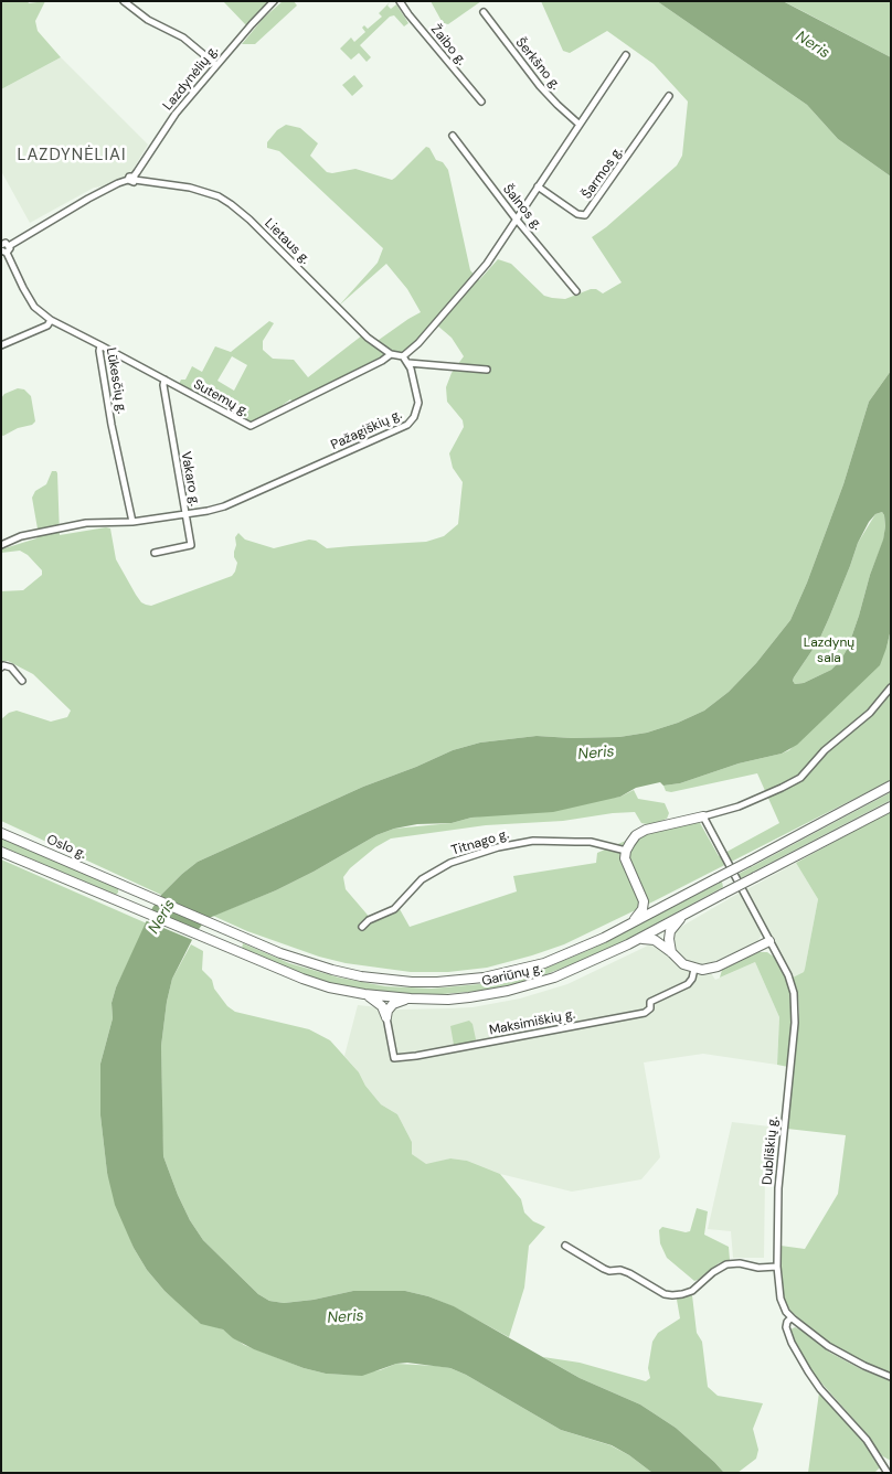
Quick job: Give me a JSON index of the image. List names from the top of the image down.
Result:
{
  "streets": {
    "highway": ["Oslo g.", "Gariūnų g."],
    "street": [
      "Žaibo g.",
      "Šerkšno g.",
      "Lazdynėlių g.",
      "Šarmos g.",
      "Šalnos g.",
      "Lietaus g.",
      "Lūkesčių g.",
      "Sutemų g.",
      "Pažagiškių g.",
      "Vakaro g.",
      "Titnago g.",
      "Maksimiškių g.",
      "Dubliškių g."
    ]
  },
  "crossings": [
    ["Lazdynėlių g.", "Lietaus g."],
    ["Lietaus g.", "Sutemų g."],
    ["Lietaus g.", "Pažagiškių g."],
    ["Lūkesčių g.", "Sutemų g."],
    ["Lūkesčių g.", "Pažagiškių g."],
    ["Sutemų g.", "Vakaro g."],
    ["Pažagiškių g.", "Vakaro g."],
    ["Oslo g.", "Gariūnų g."]
  ],
  "districts": ["LAZDYNĖLIAI"],
  "water": ["Neris"],
  "parks": ["Lazdynų sala"]
}
